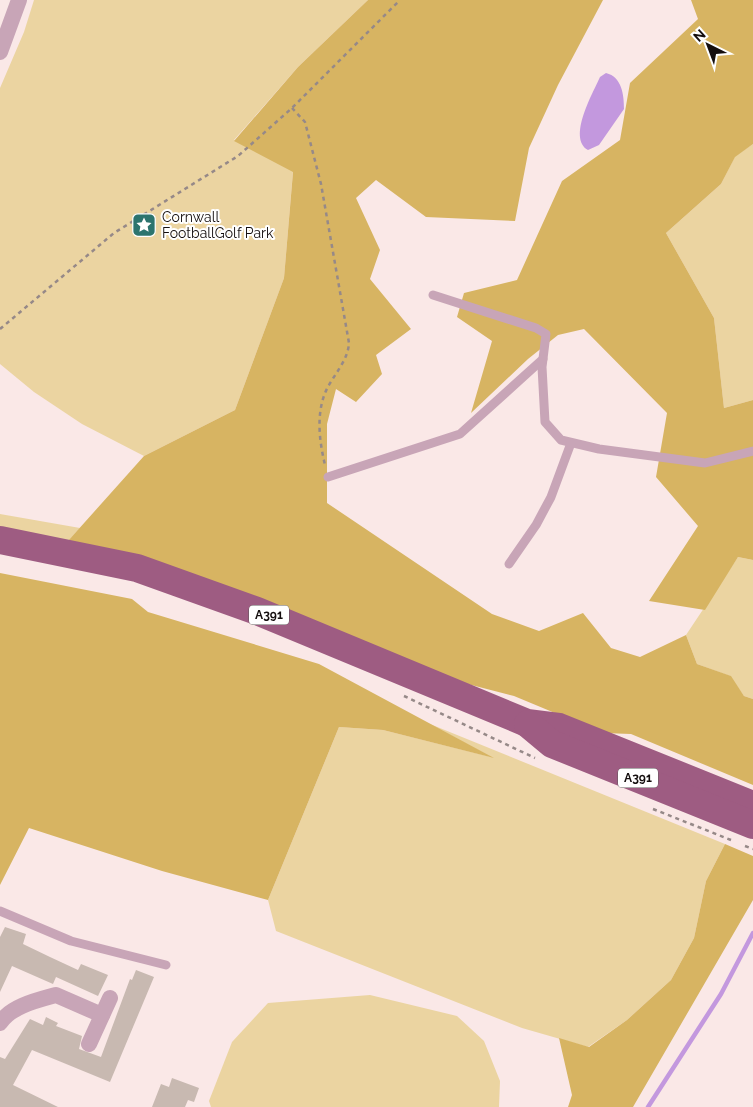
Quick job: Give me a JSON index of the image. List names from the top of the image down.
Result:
{
  "streets": {
    "highway": ["A391"]
  },
  "places": {
    "place": ["Cornwall FootballGolf Park"]
  },
  "north": "top left"
}
